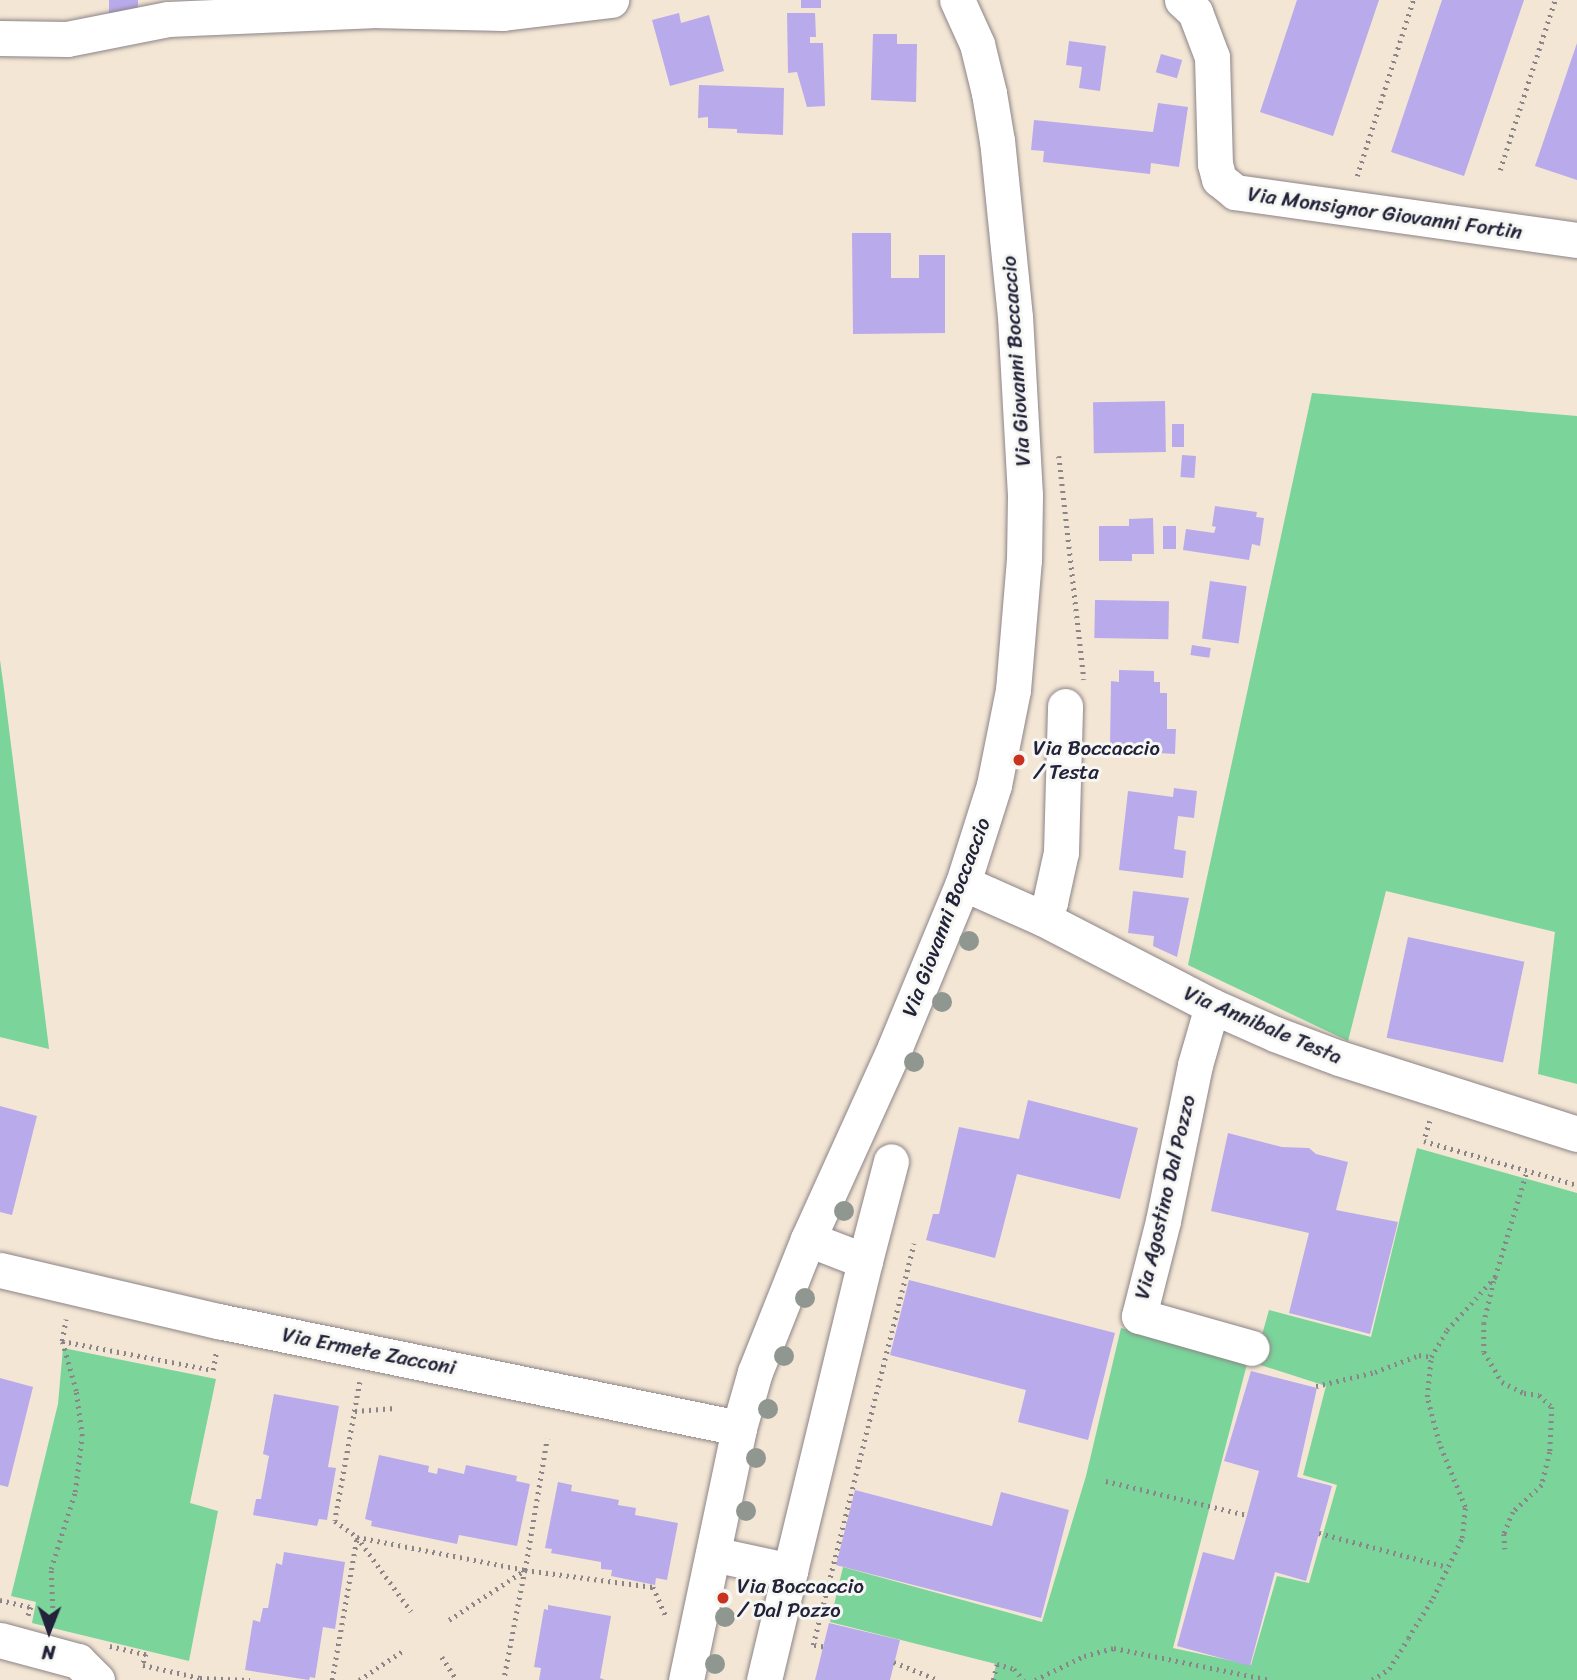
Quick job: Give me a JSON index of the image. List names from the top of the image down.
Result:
{
  "streets": {
    "street": [
      "Via Monsignor Giovanni Fortin",
      "Via Giovanni Boccaccio",
      "Via Annibale Testa",
      "Via Agostino Dal Pozzo",
      "Via Ermete Zacconi"
    ]
  },
  "crossings": [
    ["Via Giovanni Boccaccio", "Via Annibale Testa"],
    ["Via Giovanni Boccaccio", "Via Ermete Zacconi"],
    ["Via Annibale Testa", "Via Agostino Dal Pozzo"]
  ],
  "places": ["Via Boccaccio / Testa", "Via Boccaccio / Dal Pozzo"],
  "north": "bottom"
}
